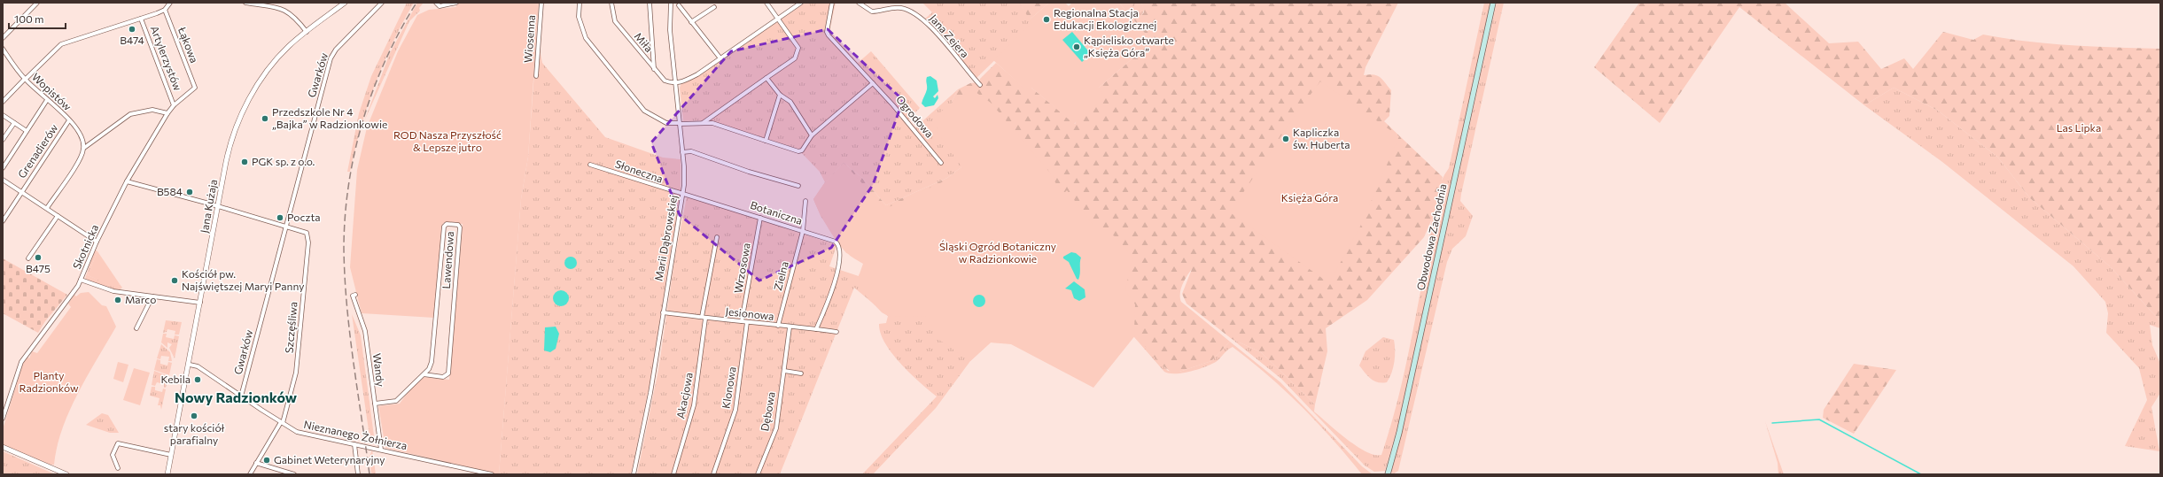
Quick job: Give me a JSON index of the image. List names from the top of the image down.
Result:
{
  "streets": {
    "main road": ["Obwodowa Zachodnia"],
    "street": [
      "Jana Zejera",
      "Wiosenna",
      "Miła",
      "Łąkowa",
      "Artylerzystów",
      "Gwarków",
      "Wopistów",
      "Ogrodowa",
      "Grenadierów",
      "Słoneczna",
      "Jana Kużaja",
      "Botaniczna",
      "Marii Dąbrowskiej",
      "Skotnicka",
      "Lawendowa",
      "Wrzosowa",
      "Zielna",
      "Jesionowa",
      "Szczęśliwa",
      "Wandy",
      "Klonowa",
      "Akacjowa",
      "Dębowa",
      "Nieznanego Żołnierza"
    ]
  },
  "crossings": [
    ["Miła", "Marii Dąbrowskiej"],
    ["Łąkowa", "Artylerzystów"],
    ["Łąkowa", "Skotnicka"],
    ["Artylerzystów", "Wopistów"],
    ["Artylerzystów", "Skotnicka"],
    ["Gwarków", "Szczęśliwa"],
    ["Gwarków", "Nieznanego Żołnierza"],
    ["Wopistów", "Grenadierów"],
    ["Słoneczna", "Botaniczna"],
    ["Słoneczna", "Marii Dąbrowskiej"],
    ["Jana Kużaja", "Nieznanego Żołnierza"],
    ["Botaniczna", "Marii Dąbrowskiej"],
    ["Botaniczna", "Wrzosowa"],
    ["Botaniczna", "Zielna"],
    ["Botaniczna", "Jesionowa"],
    ["Marii Dąbrowskiej", "Jesionowa"],
    ["Lawendowa", "Wandy"],
    ["Wrzosowa", "Jesionowa"],
    ["Zielna", "Jesionowa"],
    ["Jesionowa", "Klonowa"],
    ["Jesionowa", "Akacjowa"],
    ["Jesionowa", "Dębowa"],
    ["Szczęśliwa", "Nieznanego Żołnierza"],
    ["Wandy", "Nieznanego Żołnierza"]
  ],
  "districts": ["Nowy Radzionków"],
  "parks": [
    "Las Lipka",
    "ROD Nasza Przyszłość & Lepsze jutro",
    "Księża Góra",
    "Śląski Ogród Botaniczny w Radzionkowie",
    "Planty Radzionków"
  ],
  "places": [
    "Regionalna Stacja Edukacji Ekologicznej",
    "B474",
    "Kąpielisko otwarte „Księża Góra”",
    "Przedszkole Nr 4 „Bajka” w Radzionkowie",
    "Kapliczka św. Huberta",
    "PGK sp. z o.o.",
    "B584",
    "Poczta",
    "B475",
    "Kościół pw. Najświętszej Maryi Panny",
    "Marco",
    "Kebila",
    "stary kościół parafialny",
    "Gabinet Weterynaryjny"
  ],
  "scale_bar": "100 m"
}
